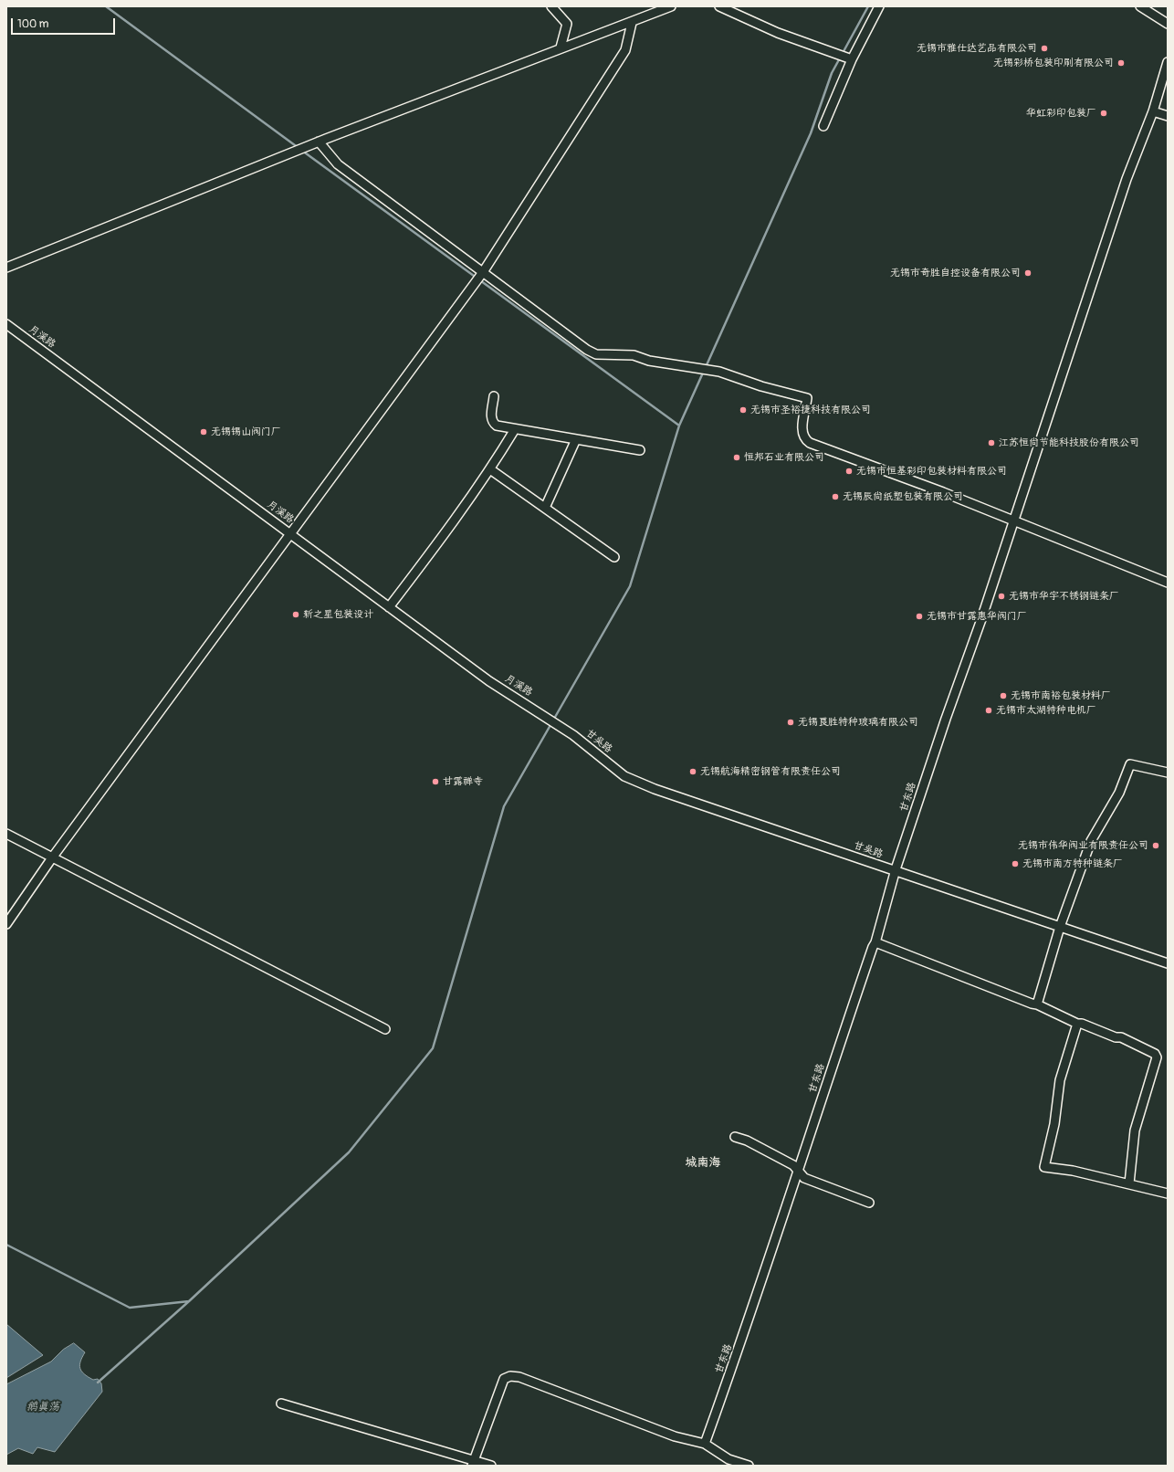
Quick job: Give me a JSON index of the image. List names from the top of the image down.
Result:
{
  "streets": {
    "street": ["月溪路", "甘吴路", "甘东路"]
  },
  "crossings": [
    ["月溪路", "甘吴路"],
    ["甘吴路", "甘东路"]
  ],
  "districts": ["城南海"],
  "water": ["鹅真荡"],
  "places": [
    "无锡市雅仕达艺品有限公司",
    "无锡彩桥包装印刷有限公司",
    "华虹彩印包装厂",
    "无锡市奇胜自控设备有限公司",
    "无锡市圣裕捷科技有限公司",
    "无锡锡山阀门厂",
    "江苏恒尚节能科技股份有限公司",
    "恒邦石业有限公司",
    "无锡市恒基彩印包装材料有限公司",
    "无锡辰尚纸塑包装有限公司",
    "无锡市华宇不锈钢链条厂",
    "新之星包装设计",
    "无锡市甘露惠华阀门厂",
    "无锡市南裕包装材料厂",
    "无锡市太湖特种电机厂",
    "无锡良胜特种玻璃有限公司",
    "无锡航海精密钢管有限责任公司",
    "甘露禅寺",
    "无锡市伟华阀业有限责任公司",
    "无锡市南方特种链条厂"
  ],
  "scale_bar": "100 m"
}
